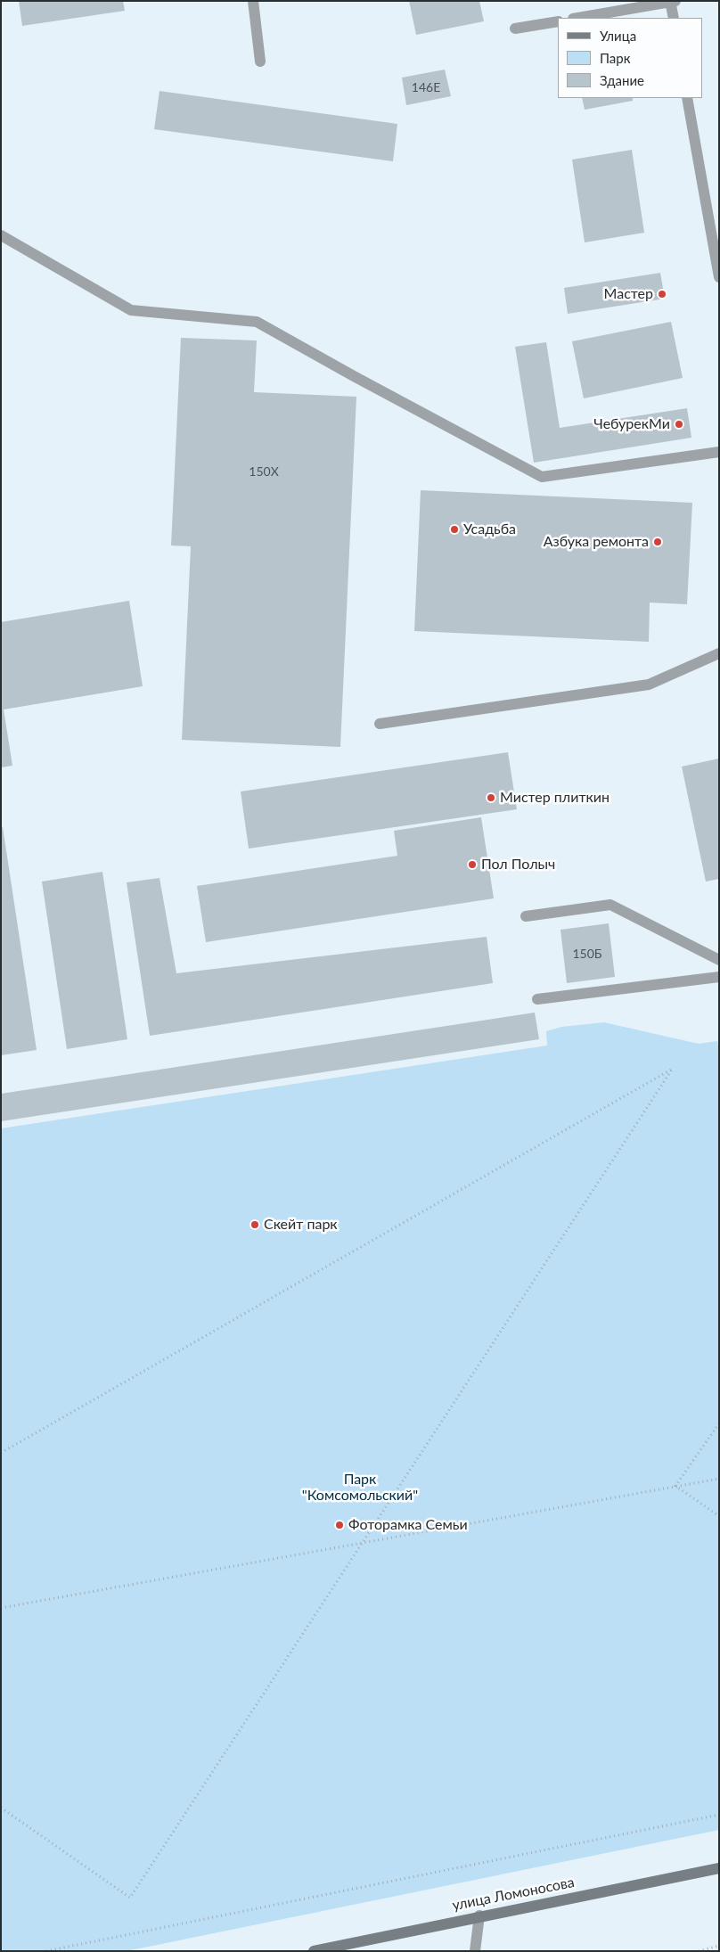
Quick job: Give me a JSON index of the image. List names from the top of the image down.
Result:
{
  "streets": {
    "street": ["улица Ломоносова"]
  },
  "parks": ["Парк \"Комсомольский\""],
  "places": [
    "Мастер",
    "ЧебурекМи",
    "Усадьба",
    "Азбука ремонта",
    "Мистер плиткин",
    "Пол Полыч",
    "Скейт парк",
    "Фоторамка Семьи"
  ],
  "house_numbers": ["146Е", "150Х", "150Б"],
  "legend": ["Улица", "Парк", "Здание"]
}
